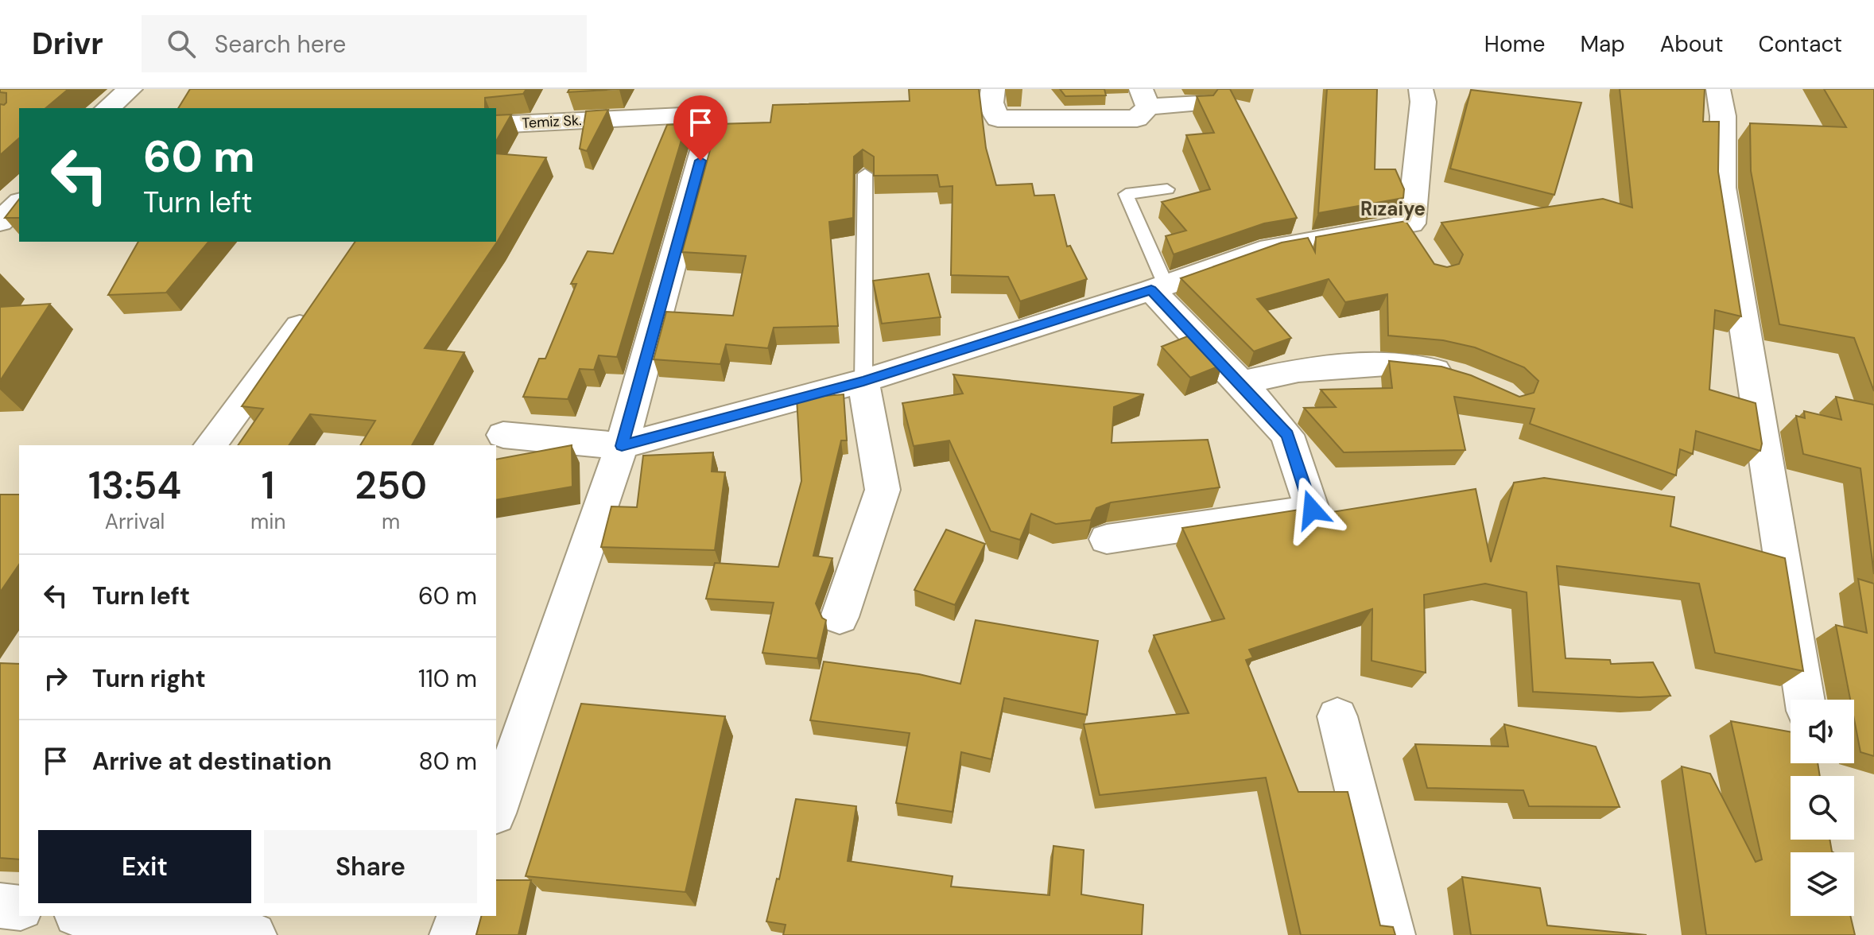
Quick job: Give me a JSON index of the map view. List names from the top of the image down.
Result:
{
  "streets": {
    "street": ["Temiz Sk."]
  },
  "districts": ["Rızaiye"],
  "page": {
    "header": "Drivr",
    "search": "Search here",
    "nav": [
      "Home",
      "Map",
      "About",
      "Contact"
    ],
    "turn": ["60 m", "Turn left"],
    "eta": [
      "13:54",
      "Arrival",
      "1",
      "min",
      "250",
      "m"
    ],
    "list": [
      {
        "name": "Turn left",
        "value": "60 m"
      },
      {
        "name": "Turn right",
        "value": "110 m"
      },
      {
        "name": "Arrive at destination",
        "value": "80 m"
      }
    ],
    "buttons": ["Exit", "Share"]
  }
}
